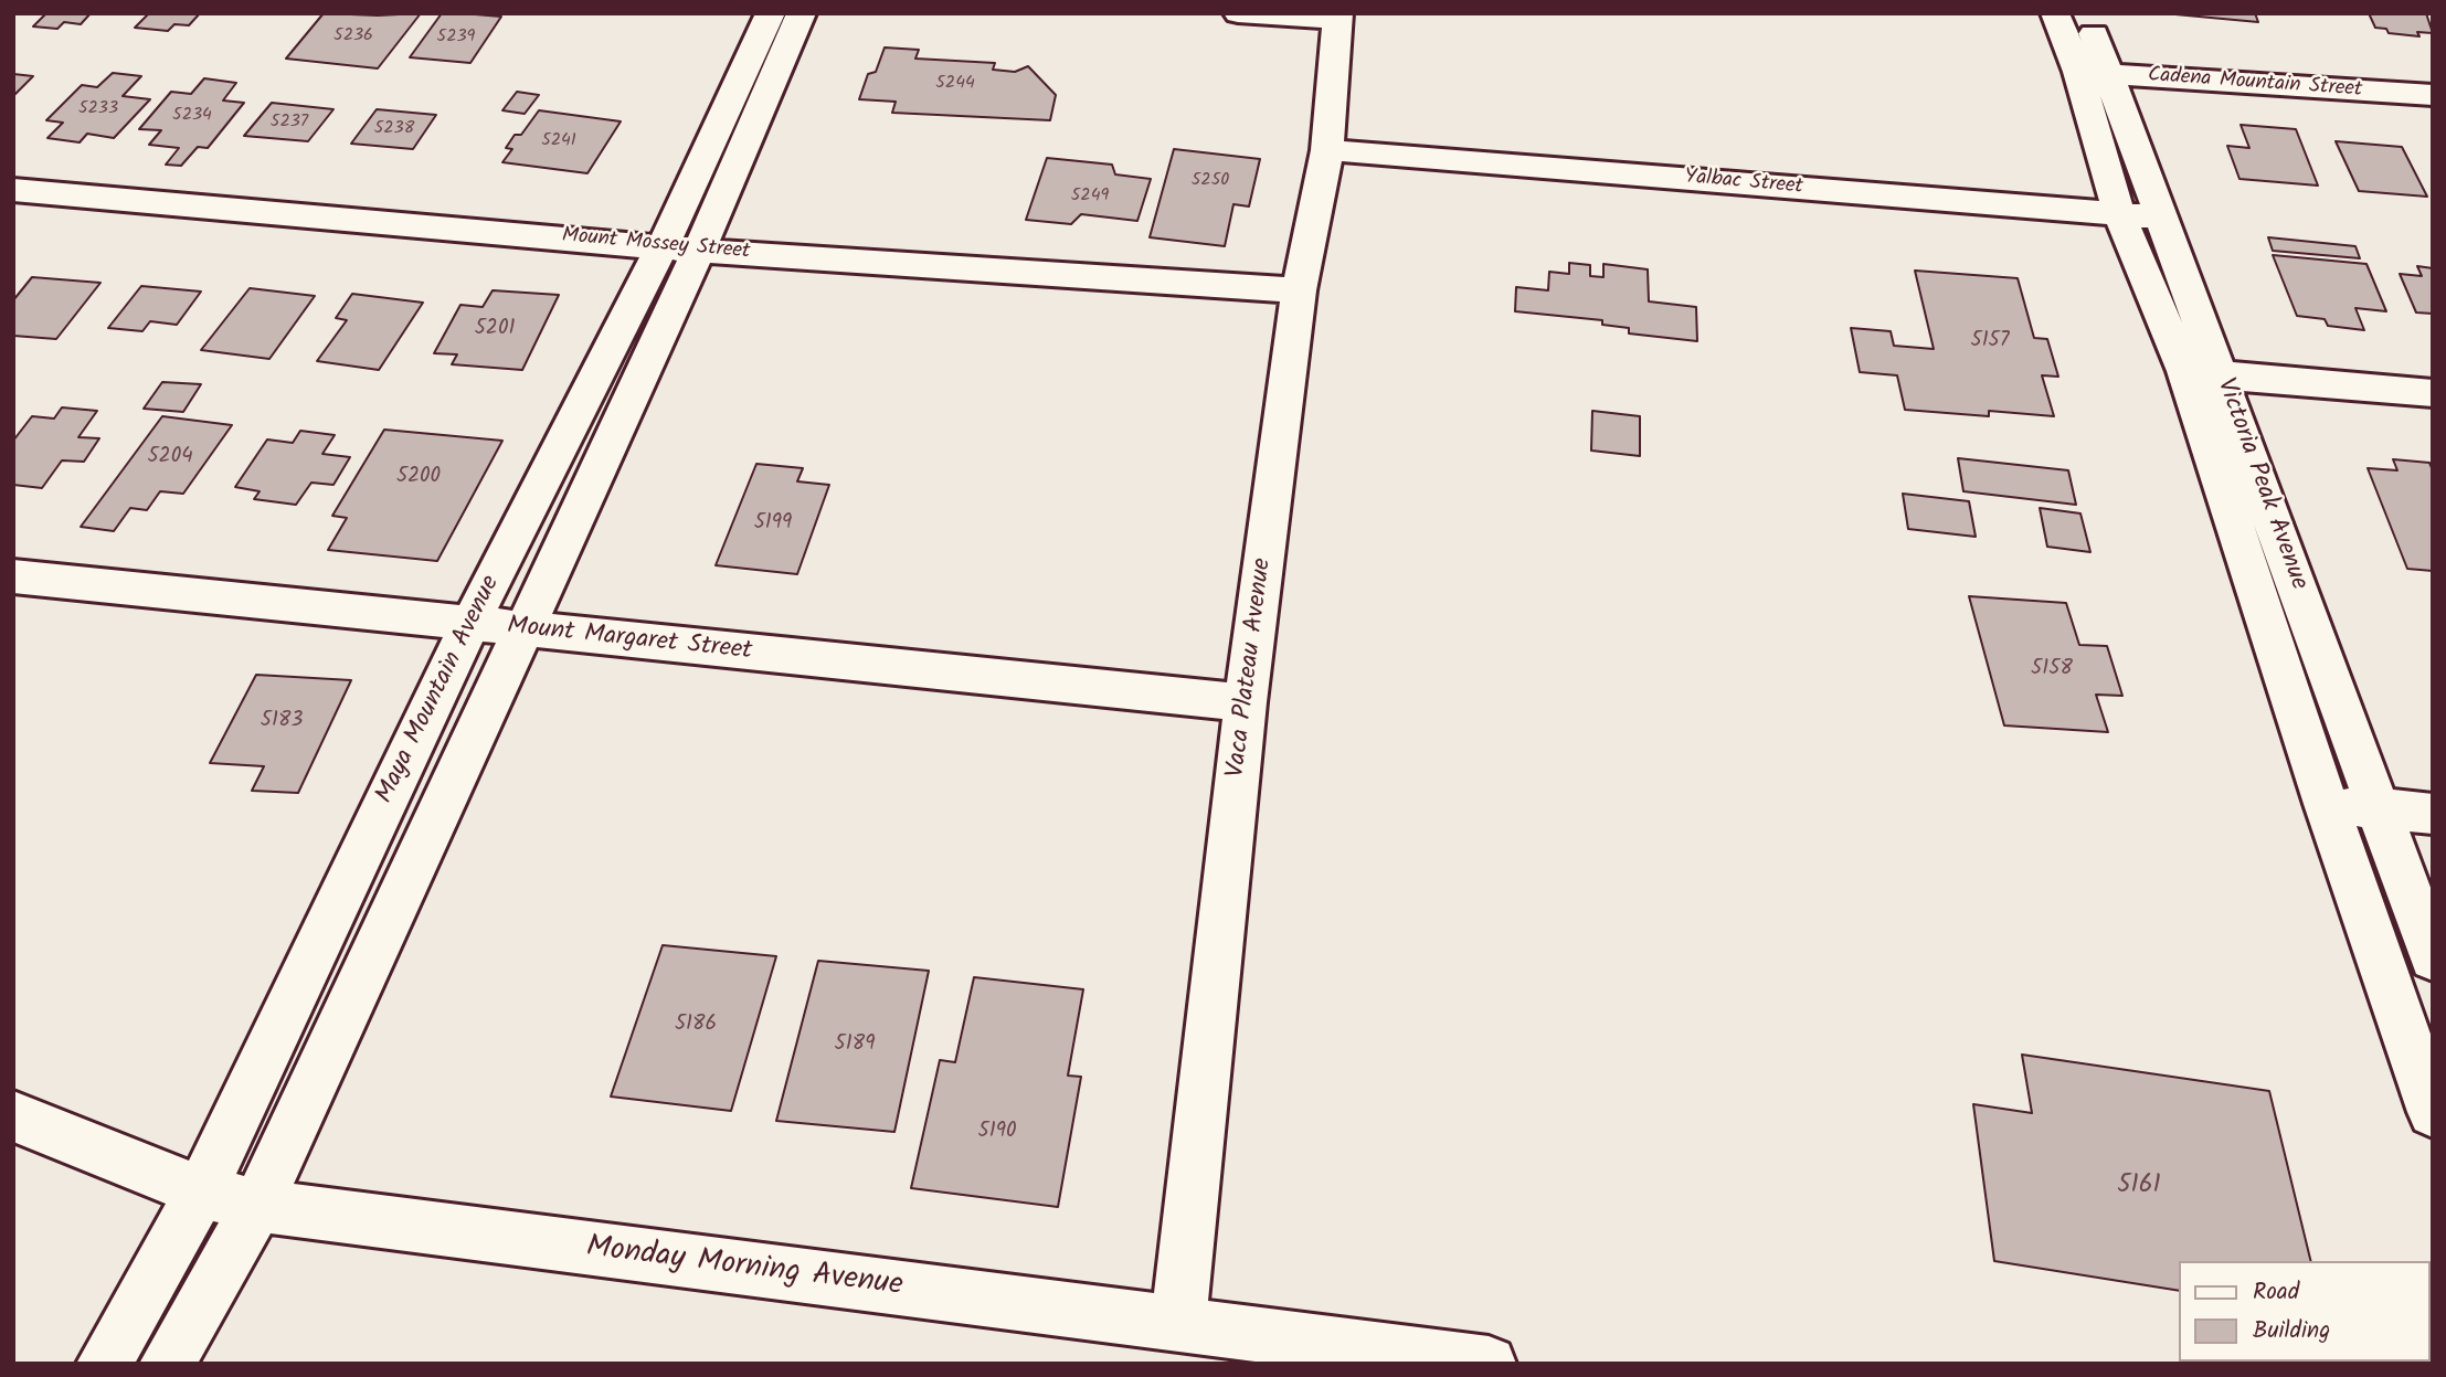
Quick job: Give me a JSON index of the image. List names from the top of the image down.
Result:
{
  "streets": {
    "street": [
      "Cadena Mountain Street",
      "Yalbac Street",
      "Mount Mossey Street",
      "Victoria Peak Avenue",
      "Mount Margaret Street",
      "Vaca Plateau Avenue",
      "Maya Mountain Avenue",
      "Monday Morning Avenue"
    ]
  },
  "crossings": [
    ["Cadena Mountain Street", "Victoria Peak Avenue"],
    ["Yalbac Street", "Victoria Peak Avenue"],
    ["Yalbac Street", "Vaca Plateau Avenue"],
    ["Mount Mossey Street", "Vaca Plateau Avenue"],
    ["Mount Mossey Street", "Maya Mountain Avenue"],
    ["Mount Margaret Street", "Vaca Plateau Avenue"],
    ["Mount Margaret Street", "Maya Mountain Avenue"],
    ["Vaca Plateau Avenue", "Monday Morning Avenue"],
    ["Maya Mountain Avenue", "Monday Morning Avenue"]
  ],
  "house_numbers": [
    "5236",
    "5239",
    "5244",
    "5233",
    "5234",
    "5237",
    "5238",
    "5241",
    "5250",
    "5249",
    "5201",
    "5157",
    "5204",
    "5200",
    "5199",
    "5158",
    "5183",
    "5186",
    "5189",
    "5190",
    "5161"
  ],
  "legend": ["Road", "Building"]
}
